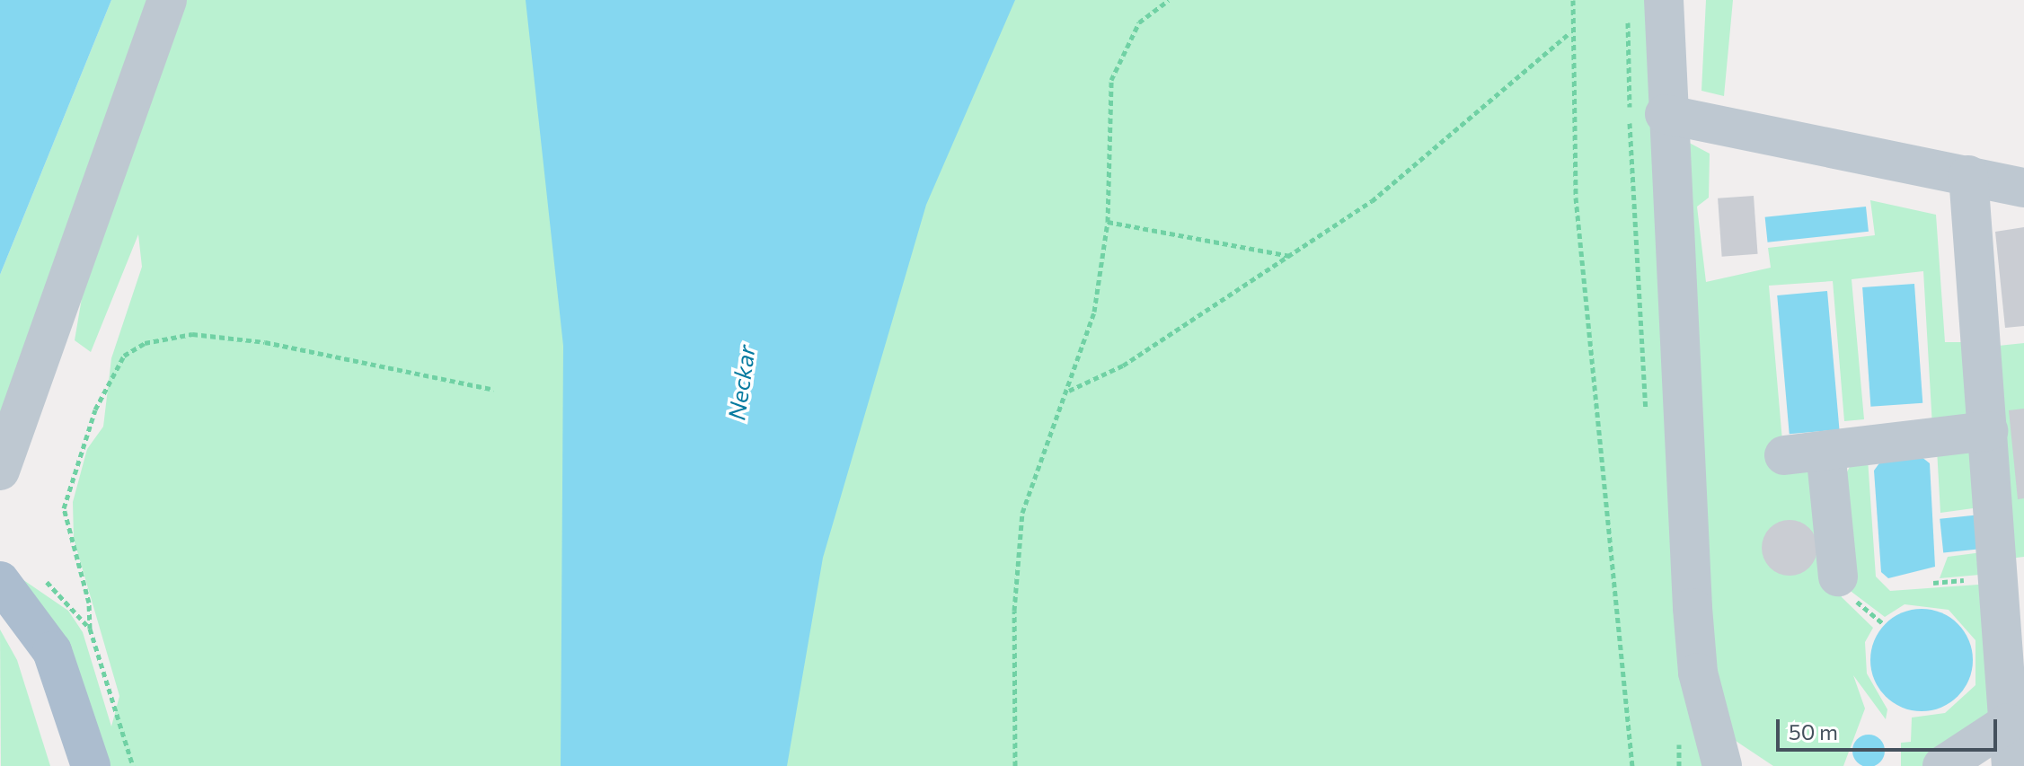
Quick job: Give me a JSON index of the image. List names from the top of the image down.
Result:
{
  "water": ["Neckar"],
  "scale_bar": "50 m"
}
